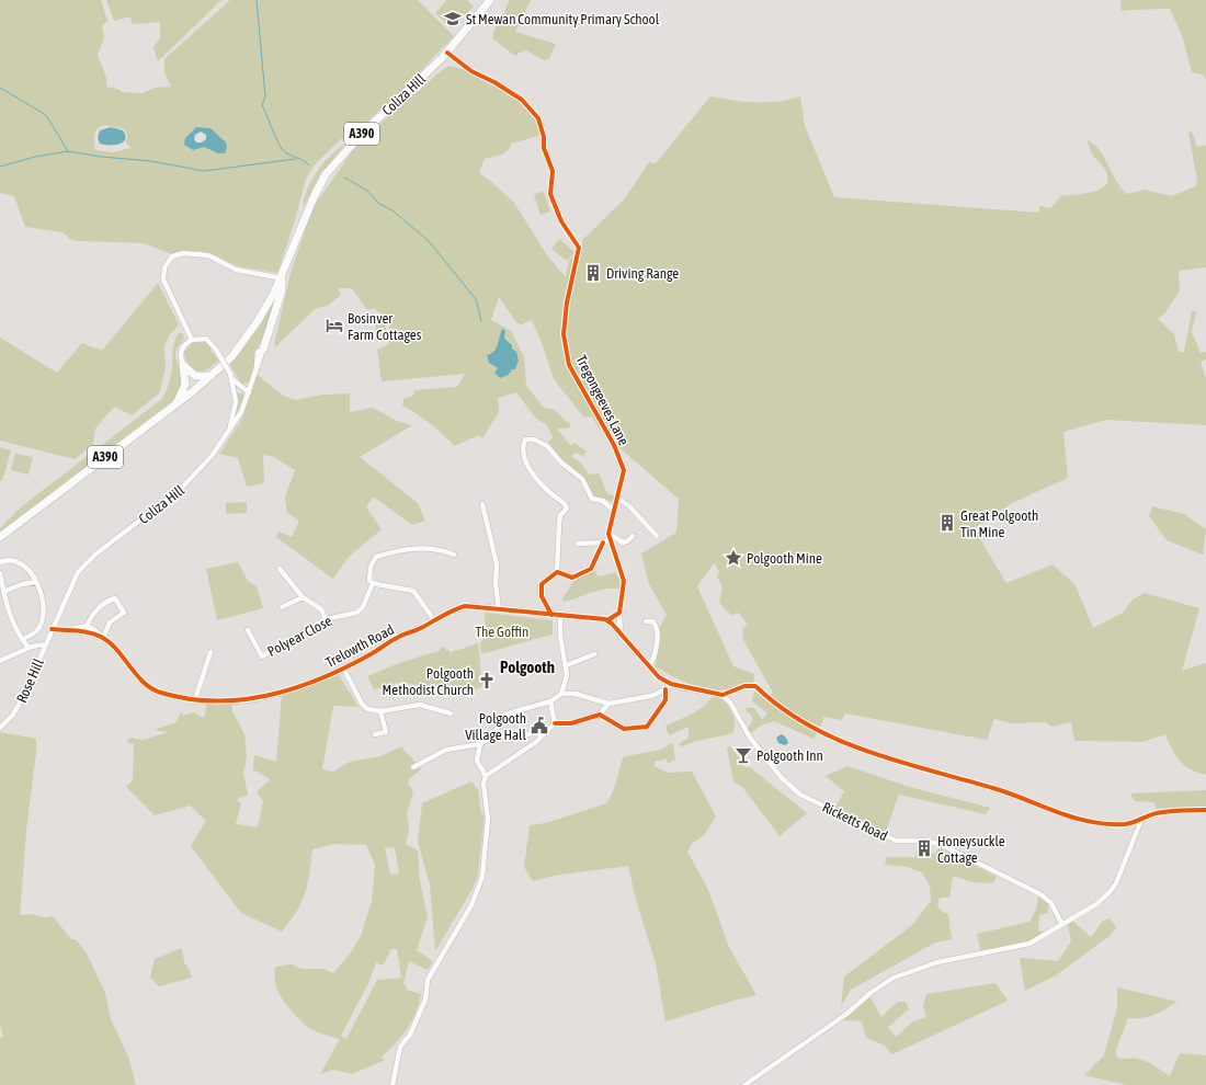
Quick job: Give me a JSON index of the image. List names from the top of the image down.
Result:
{
  "streets": {
    "highway": ["Coliza Hill", "A390"],
    "street": [
      "Tregongeeves Lane",
      "Polyear Close",
      "Trelowth Road",
      "Rose Hill",
      "Ricketts Road"
    ]
  },
  "crossings": [
    ["Coliza Hill", "A390"],
    ["Coliza Hill", "Tregongeeves Lane"],
    ["Coliza Hill", "Rose Hill"],
    ["A390", "Tregongeeves Lane"]
  ],
  "districts": ["Polgooth"],
  "parks": ["The Goffin"],
  "places": {
    "school or university": ["St Mewan Community Primary School"],
    "building": ["Driving Range", "Great Polgooth Tin Mine", "Honeysuckle Cottage"],
    "hotel": ["Bosinver Farm Cottages"],
    "place": ["Polgooth Mine"],
    "church": ["Polgooth Methodist Church"],
    "public building": ["Polgooth Village Hall"],
    "bar": ["Polgooth Inn"]
  }
}
